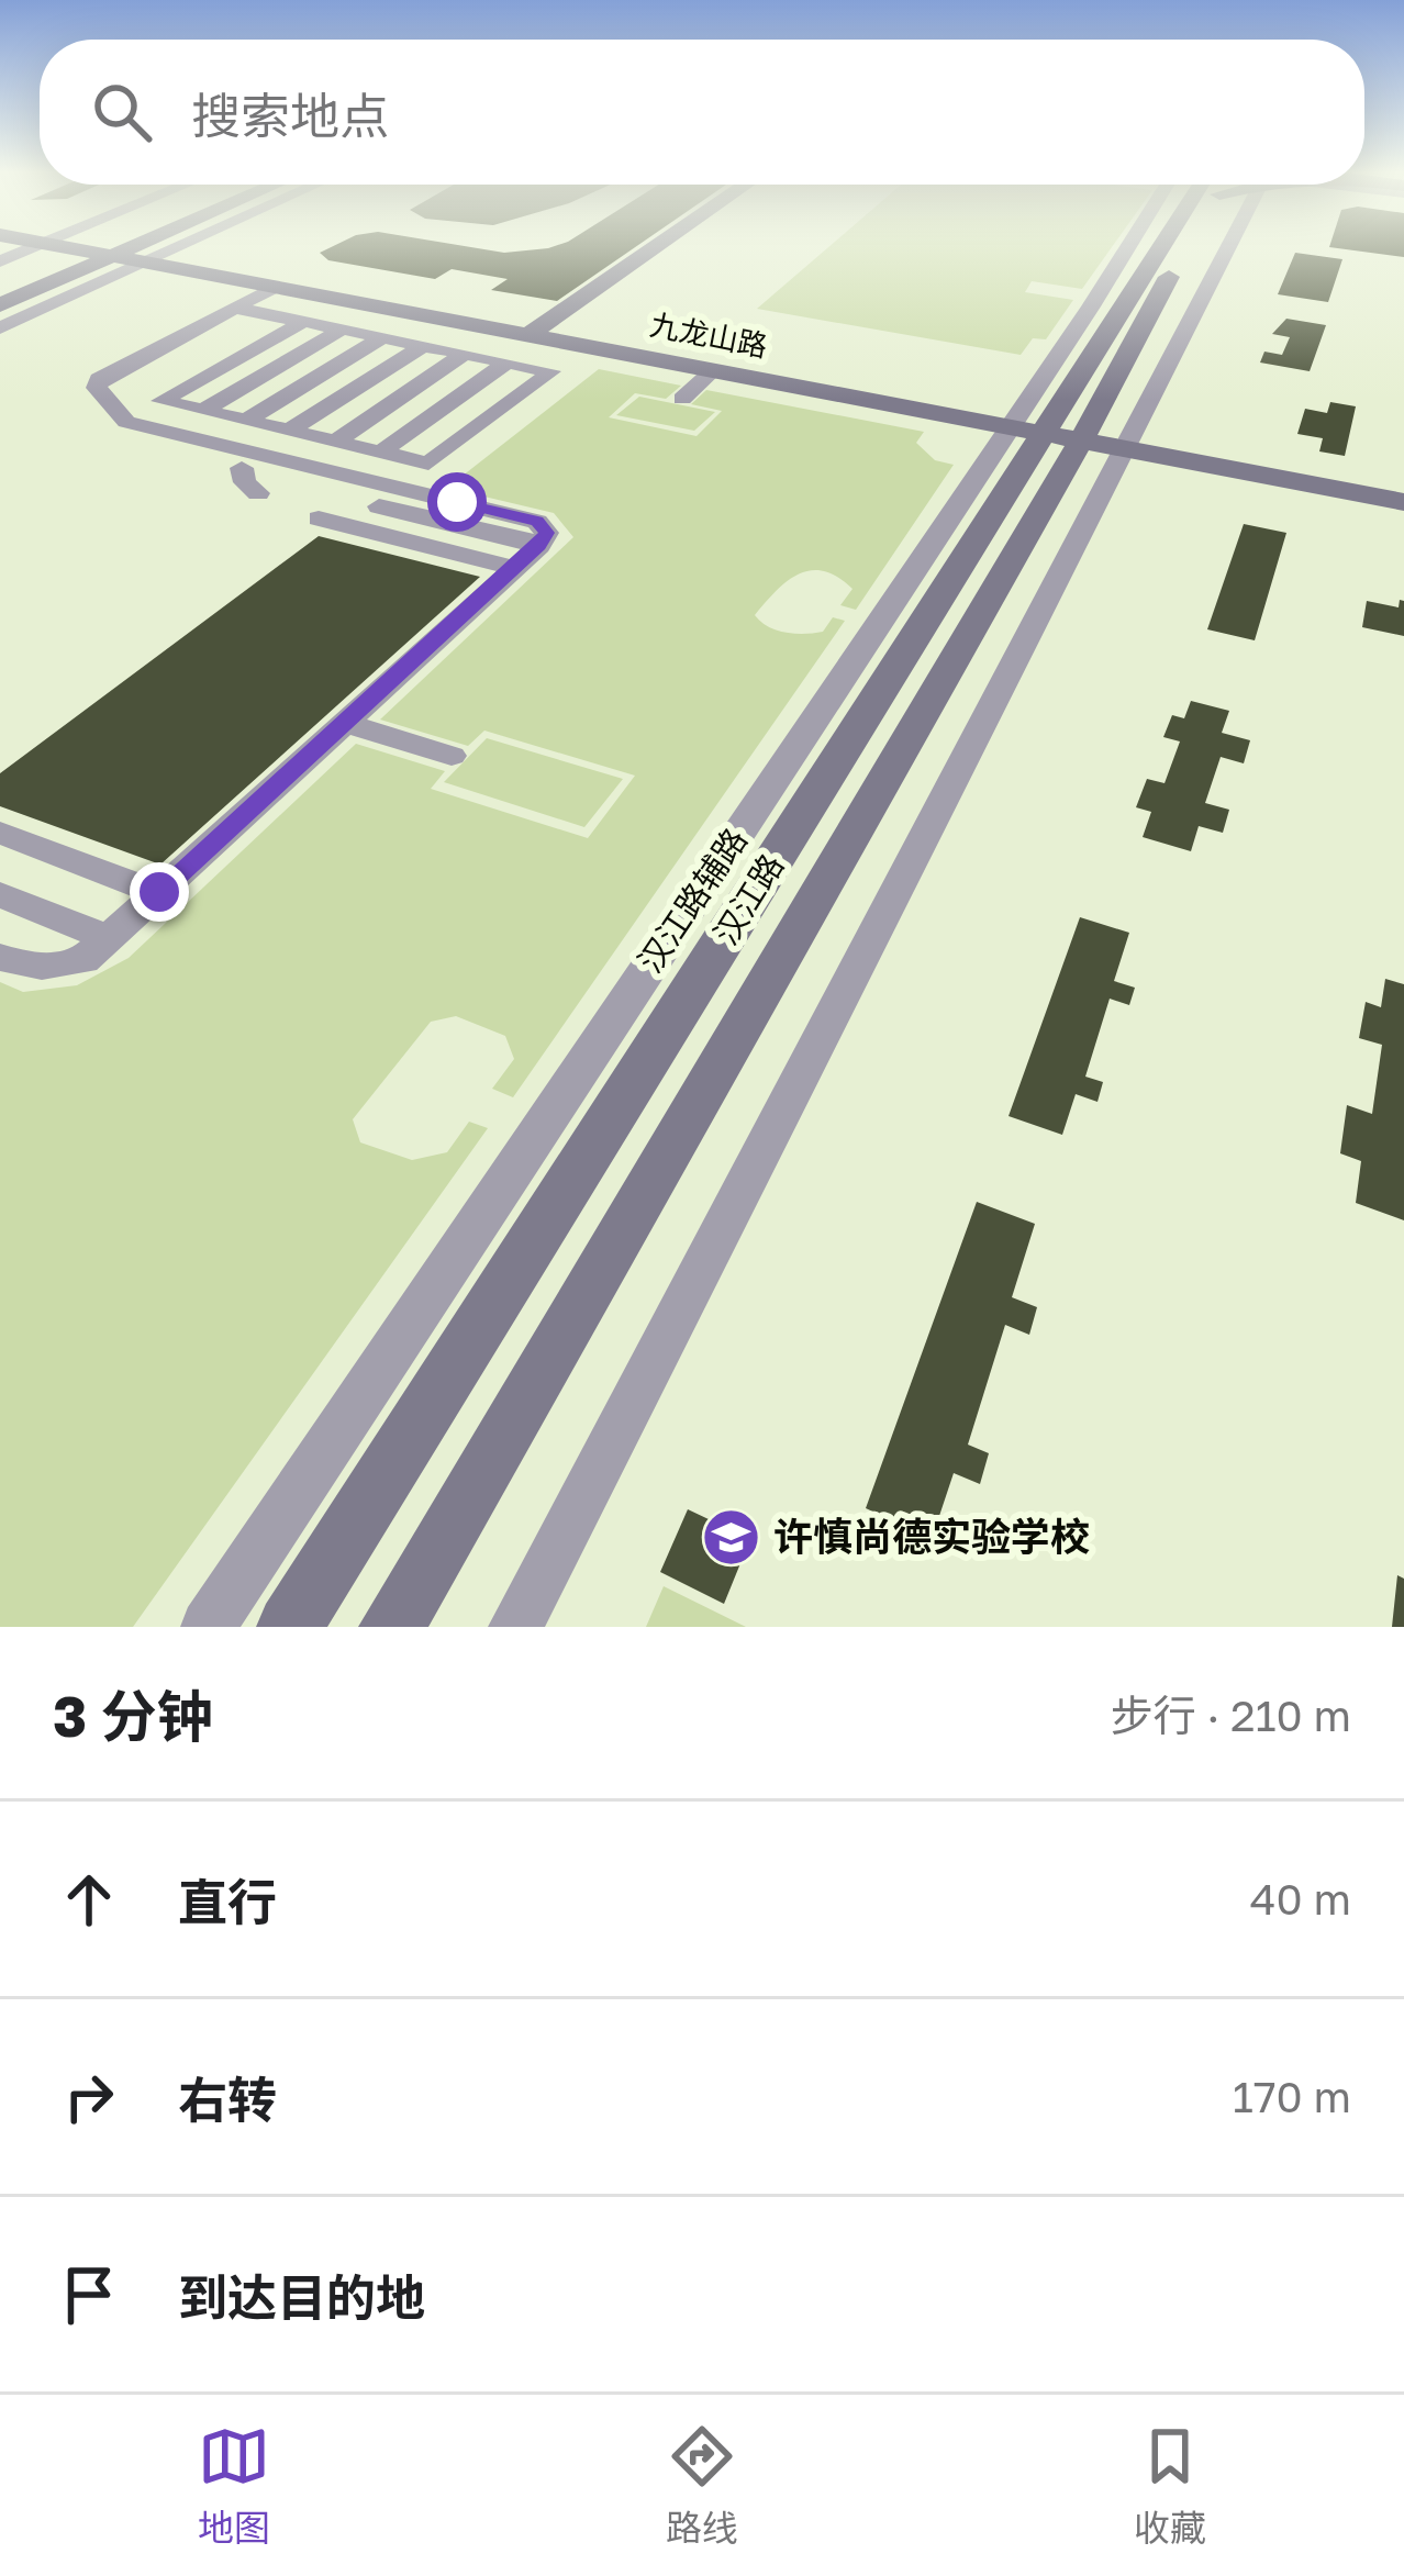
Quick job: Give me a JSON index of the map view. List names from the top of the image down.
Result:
{
  "streets": {
    "street": ["九龙山路", "汉江路", "汉江路辅路"]
  },
  "crossings": [
    ["九龙山路", "汉江路"],
    ["九龙山路", "汉江路辅路"],
    ["汉江路", "汉江路辅路"]
  ],
  "places": {
    "school or university": ["许慎尚德实验学校"]
  },
  "page": {
    "search": "搜索地点",
    "heading": ["3 分钟", "步行 · 210 m"],
    "list": [
      ["直行", "40 m"],
      ["右转", "170 m"],
      "到达目的地"
    ],
    "nav": ["地图", "路线", "收藏"]
  }
}
